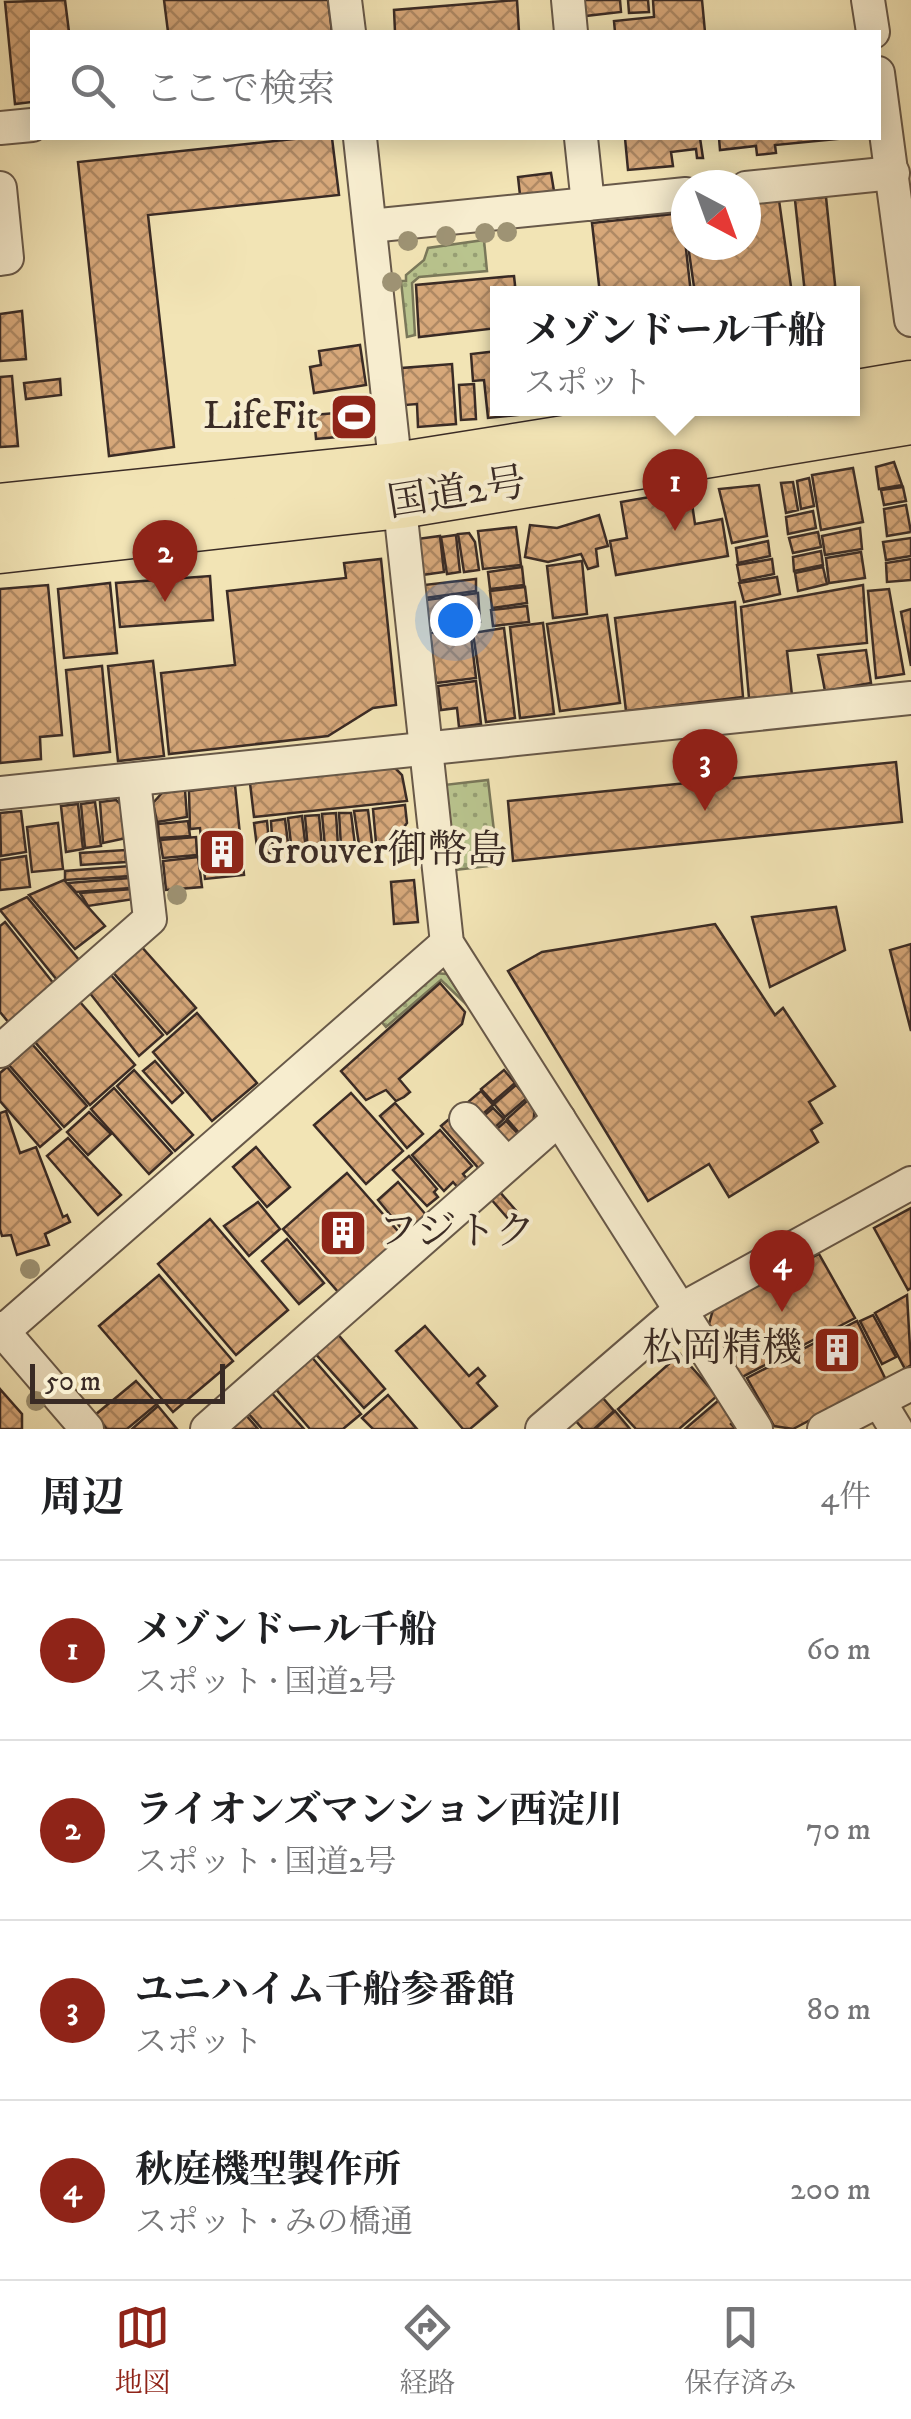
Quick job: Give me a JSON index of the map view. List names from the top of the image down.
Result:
{
  "streets": {
    "highway": ["国道2号"]
  },
  "places": {
    "sports": ["LifeFit"],
    "building": ["Grouver御幣島", "フジトク", "松岡精機"]
  },
  "scale_bar": "50 m",
  "north": "bottom right",
  "page": {
    "search": "ここで検索",
    "popup": ["メゾンドール千船", "スポット"],
    "pins": [
      "1",
      "2",
      "3",
      "4"
    ],
    "scale": "50 m",
    "heading": ["周辺", "4件"],
    "list": [
      {
        "mark": "1",
        "name": "メゾンドール千船",
        "note": "スポット · 国道2号",
        "value": "60 m"
      },
      {
        "mark": "2",
        "name": "ライオンズマンション西淀川",
        "note": "スポット · 国道2号",
        "value": "70 m"
      },
      {
        "mark": "3",
        "name": "ユニハイム千船参番館",
        "note": "スポット",
        "value": "80 m"
      },
      {
        "mark": "4",
        "name": "秋庭機型製作所",
        "note": "スポット · みの橋通",
        "value": "200 m"
      }
    ],
    "nav": ["地図", "経路", "保存済み"]
  }
}
